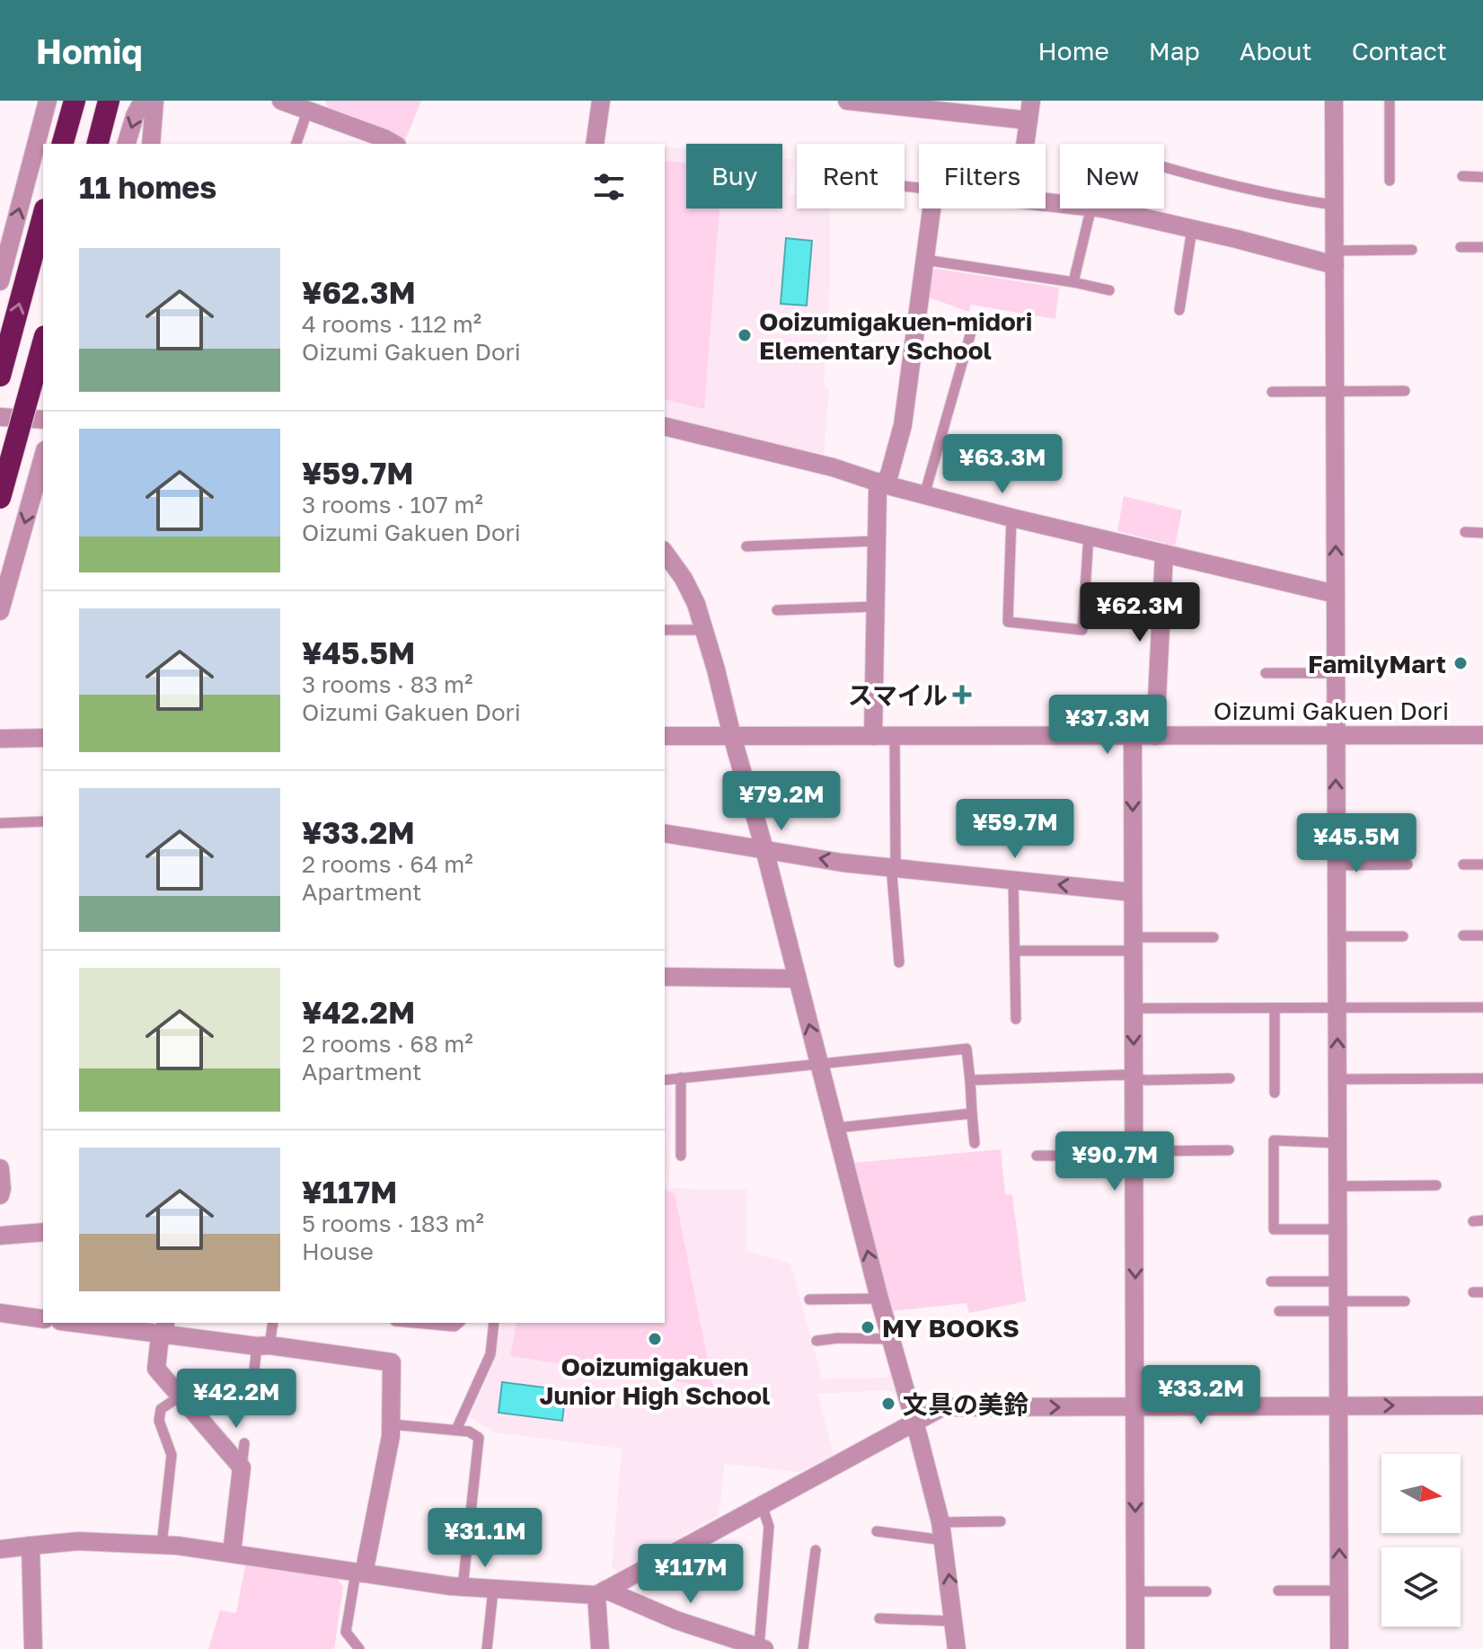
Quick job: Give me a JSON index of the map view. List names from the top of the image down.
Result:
{
  "streets": {
    "street": ["Oizumi Gakuen Dori"]
  },
  "places": {
    "other": [
      "Ooizumigakuen-midori Elementary School",
      "FamilyMart",
      "MY BOOKS",
      "Ooizumigakuen Junior High School",
      "文具の美鈴"
    ],
    "health": ["スマイル"]
  },
  "north": "right",
  "page": {
    "header": "Homiq",
    "nav": [
      "Home",
      "Map",
      "About",
      "Contact"
    ],
    "chip": [
      "Buy",
      "Rent",
      "Filters",
      "New"
    ],
    "heading": "11 homes",
    "list": [
      {
        "name": "¥62.3M",
        "note": "4 rooms · 112 m² · Oizumi Gakuen Dori"
      },
      {
        "name": "¥59.7M",
        "note": "3 rooms · 107 m² · Oizumi Gakuen Dori"
      },
      {
        "name": "¥45.5M",
        "note": "3 rooms · 83 m² · Oizumi Gakuen Dori"
      },
      {
        "name": "¥33.2M",
        "note": "2 rooms · 64 m² · Apartment"
      },
      {
        "name": "¥42.2M",
        "note": "2 rooms · 68 m² · Apartment"
      },
      {
        "name": "¥117M",
        "note": "5 rooms · 183 m² · House"
      }
    ],
    "price": [
      "¥63.3M",
      "¥62.3M",
      "¥37.3M",
      "¥79.2M",
      "¥59.7M",
      "¥45.5M",
      "¥90.7M",
      "¥33.2M",
      "¥42.2M",
      "¥31.1M",
      "¥117M"
    ]
  }
}
